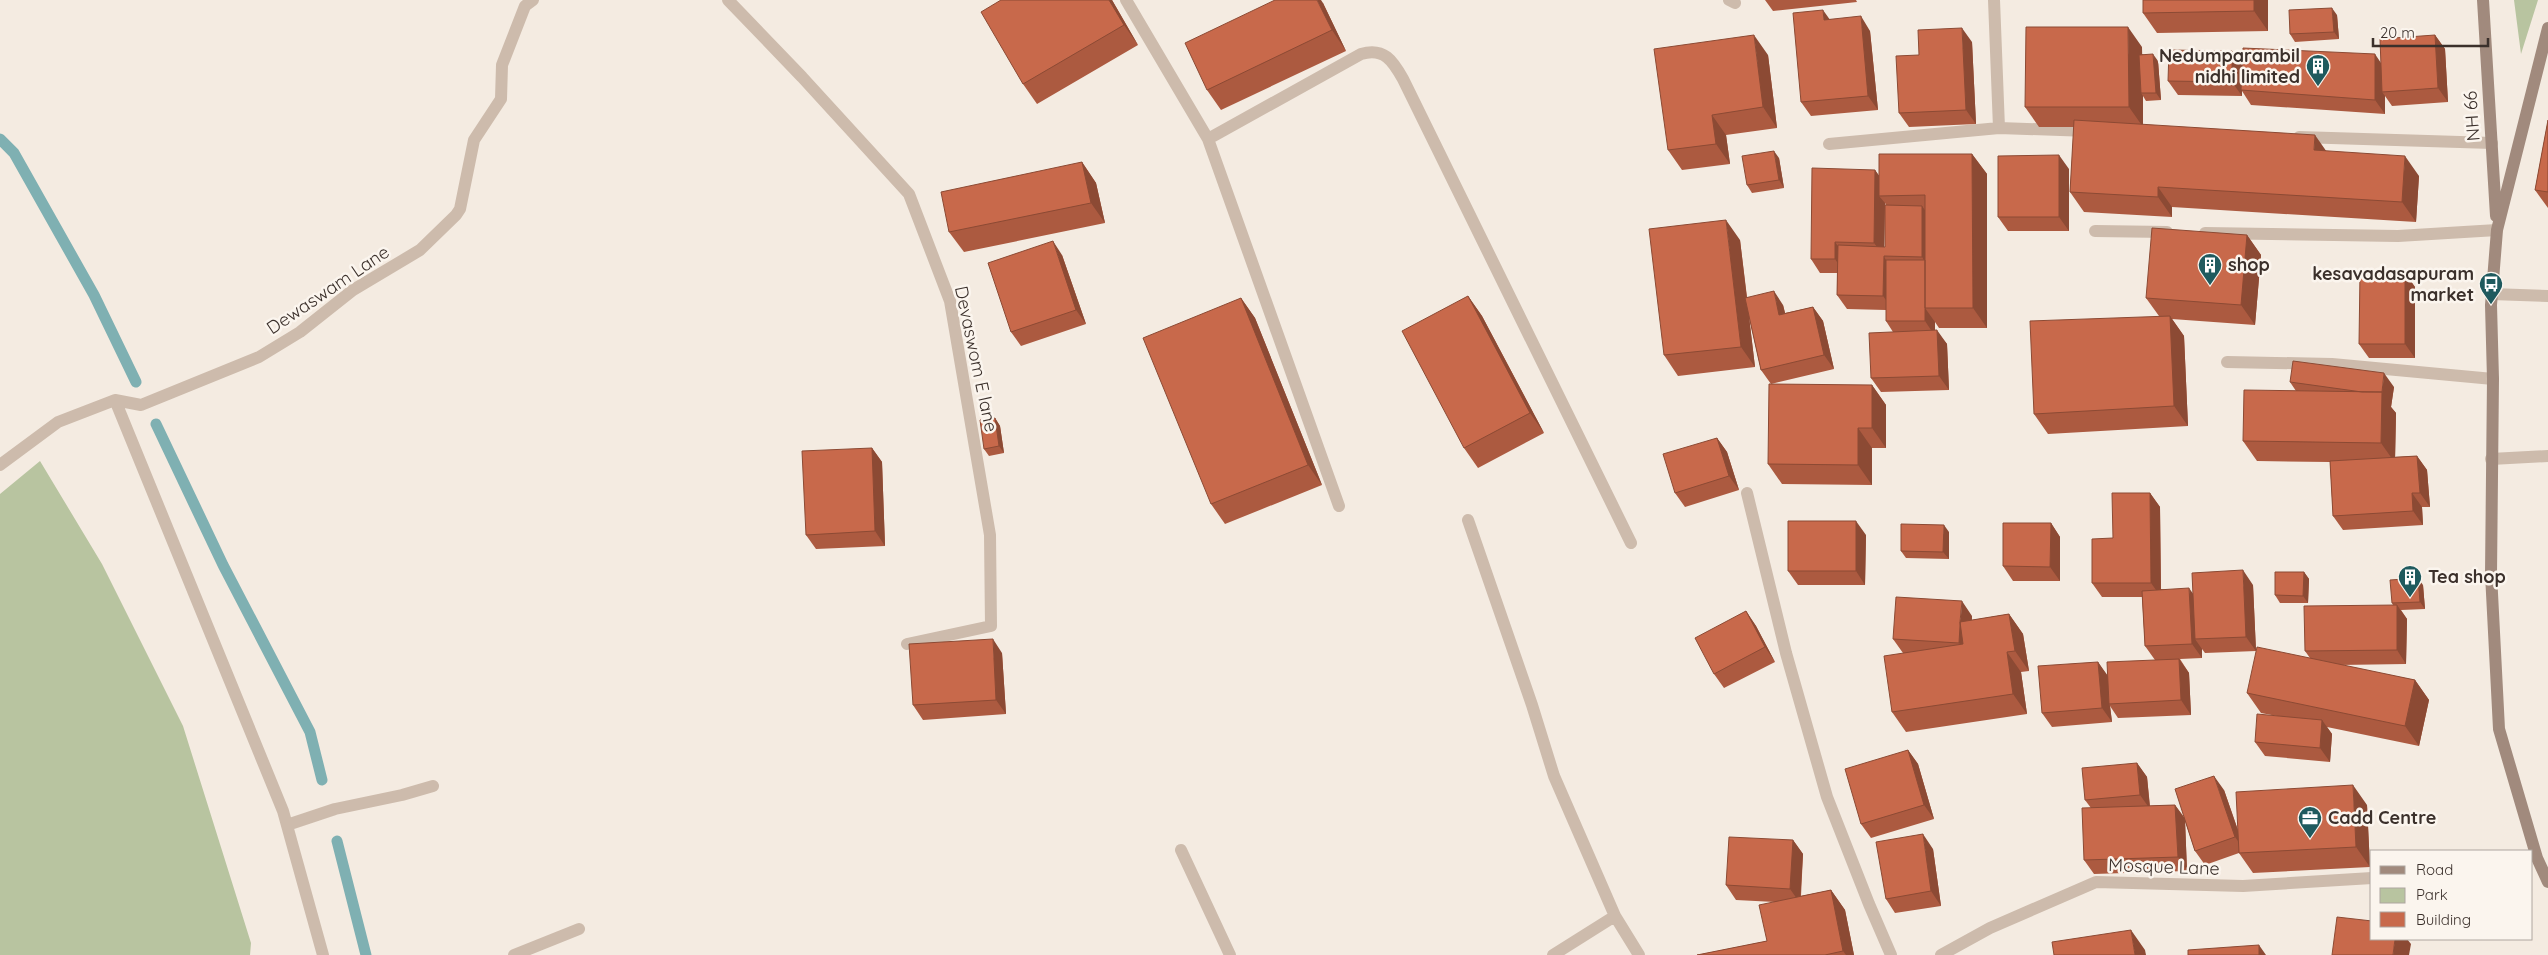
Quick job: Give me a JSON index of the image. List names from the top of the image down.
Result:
{
  "streets": {
    "main road": ["NH 66"],
    "street": ["Dewaswam Lane", "Devaswom E lane", "Mosque Lane"]
  },
  "places": {
    "building": ["Nedumparambil nidhi limited", "shop", "Tea shop"],
    "bus stop": ["kesavadasapuram market"],
    "office": ["Cadd Centre"]
  },
  "legend": ["Road", "Park", "Building"],
  "scale_bar": "20 m"
}
